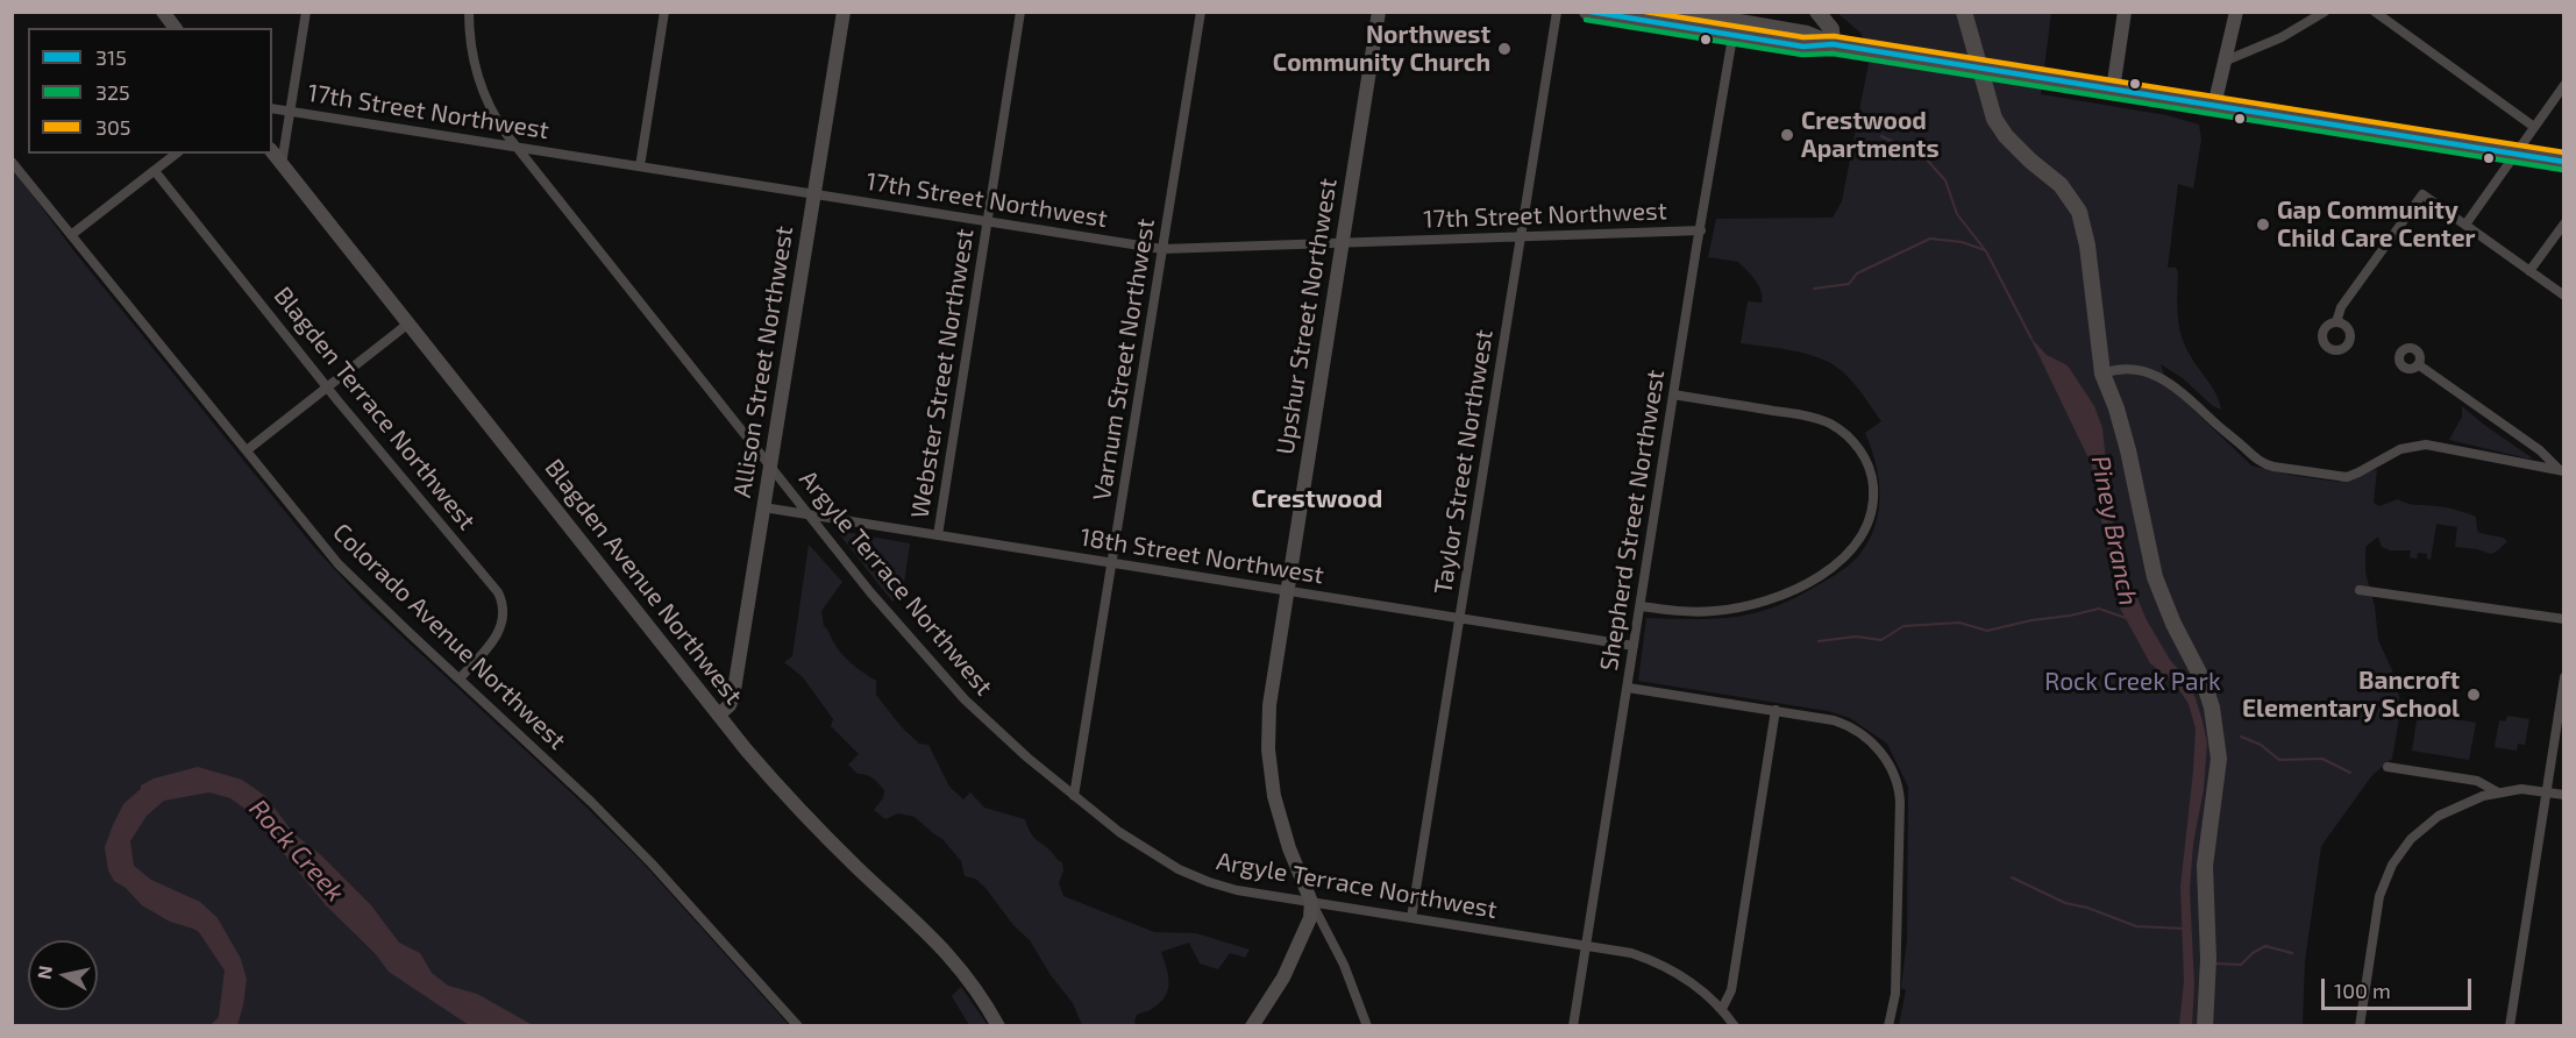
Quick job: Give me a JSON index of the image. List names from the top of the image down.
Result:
{
  "streets": {
    "street": [
      "17th Street Northwest",
      "Upshur Street Northwest",
      "Varnum Street Northwest",
      "Allison Street Northwest",
      "Webster Street Northwest",
      "Blagden Terrace Northwest",
      "Taylor Street Northwest",
      "Shepherd Street Northwest",
      "18th Street Northwest",
      "Blagden Avenue Northwest",
      "Argyle Terrace Northwest",
      "Colorado Avenue Northwest"
    ]
  },
  "crossings": [
    ["17th Street Northwest", "Upshur Street Northwest"],
    ["17th Street Northwest", "Varnum Street Northwest"],
    ["17th Street Northwest", "Allison Street Northwest"],
    ["17th Street Northwest", "Webster Street Northwest"],
    ["17th Street Northwest", "Taylor Street Northwest"],
    ["17th Street Northwest", "Shepherd Street Northwest"],
    ["17th Street Northwest", "Argyle Terrace Northwest"],
    ["Upshur Street Northwest", "18th Street Northwest"],
    ["Upshur Street Northwest", "Argyle Terrace Northwest"],
    ["Varnum Street Northwest", "18th Street Northwest"],
    ["Varnum Street Northwest", "Argyle Terrace Northwest"],
    ["Allison Street Northwest", "18th Street Northwest"],
    ["Allison Street Northwest", "Blagden Avenue Northwest"],
    ["Allison Street Northwest", "Argyle Terrace Northwest"],
    ["Webster Street Northwest", "18th Street Northwest"],
    ["Blagden Terrace Northwest", "Colorado Avenue Northwest"],
    ["Taylor Street Northwest", "18th Street Northwest"],
    ["Taylor Street Northwest", "Argyle Terrace Northwest"],
    ["Shepherd Street Northwest", "18th Street Northwest"],
    ["Shepherd Street Northwest", "Argyle Terrace Northwest"],
    ["18th Street Northwest", "Argyle Terrace Northwest"]
  ],
  "districts": ["Crestwood"],
  "water": ["Piney Branch", "Rock Creek"],
  "parks": ["Rock Creek Park"],
  "places": [
    "Northwest Community Church",
    "Crestwood Apartments",
    "Gap Community Child Care Center",
    "Bancroft Elementary School"
  ],
  "lines": ["transit line 315", "transit line 305", "transit line 325"],
  "legend": ["315", "325", "305"],
  "scale_bar": "100 m",
  "north": "left"
}
